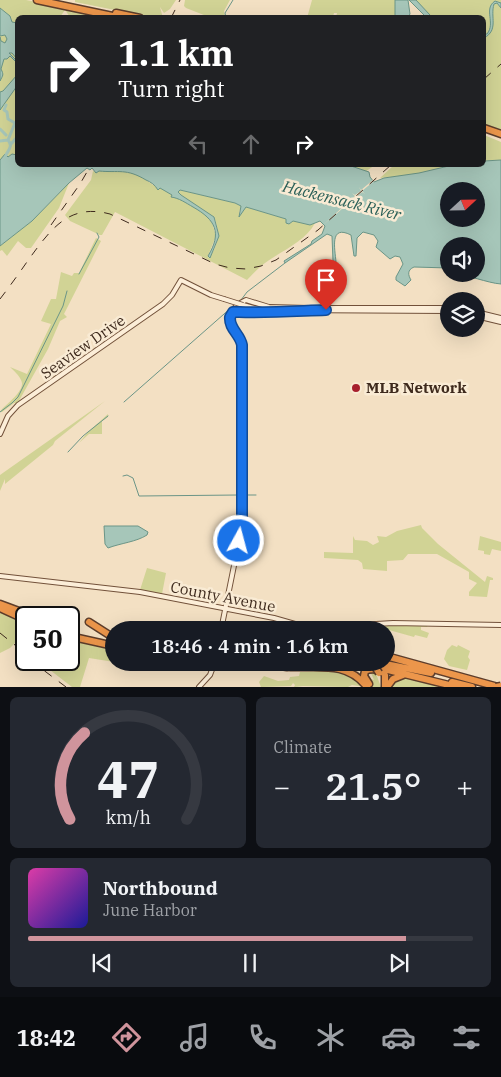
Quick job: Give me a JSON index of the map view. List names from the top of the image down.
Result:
{
  "streets": {
    "main road": ["Seaview Drive", "County Avenue"]
  },
  "water": ["Hackensack River"],
  "places": ["MLB Network"],
  "north": "right",
  "page": {
    "turn": ["1.1 km", "Turn right"],
    "limit": "50",
    "trip": "18:46 · 4 min · 1.6 km",
    "tile": "Climate",
    "heat": ["−", "21.5°", "+"],
    "song": ["Northbound", "June Harbor"],
    "tabs": "18:42",
    "gauge": ["47", "km/h"]
  }
}
